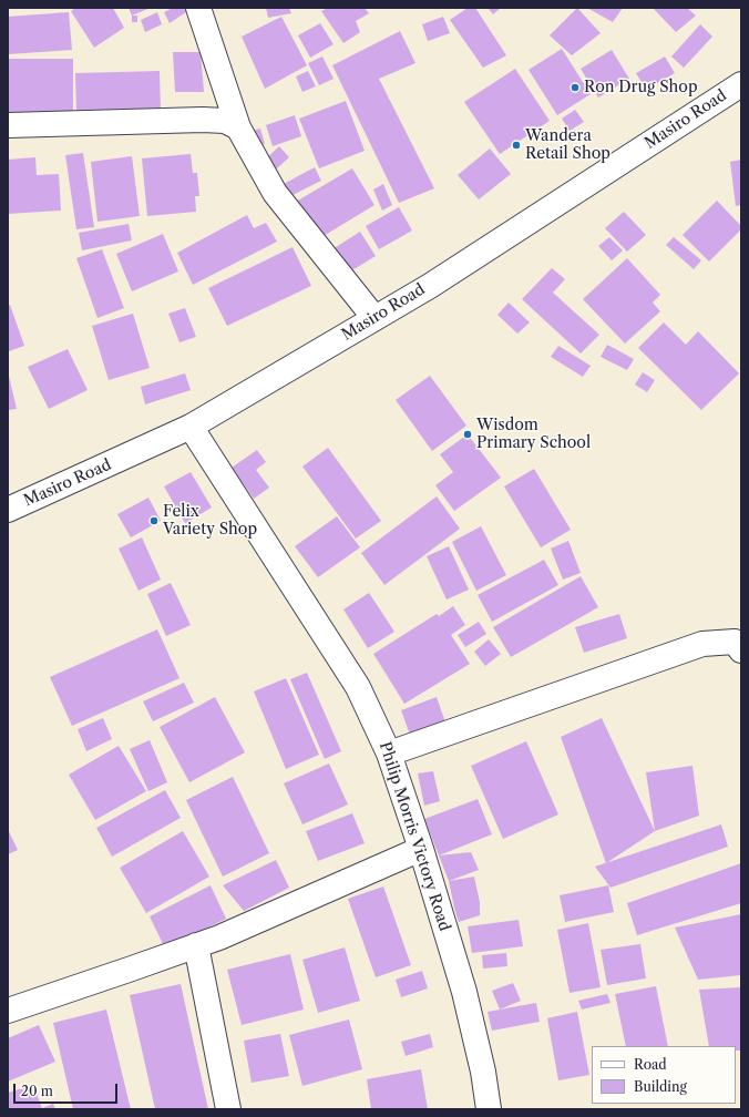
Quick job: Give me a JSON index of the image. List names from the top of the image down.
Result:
{
  "streets": {
    "street": ["Masiro Road", "Philip Morris Victory Road"]
  },
  "crossings": [
    ["Masiro Road", "Philip Morris Victory Road"]
  ],
  "places": [
    "Ron Drug Shop",
    "Wandera Retail Shop",
    "Wisdom Primary School",
    "Felix Variety Shop"
  ],
  "legend": ["Road", "Building"],
  "scale_bar": "20 m"
}
